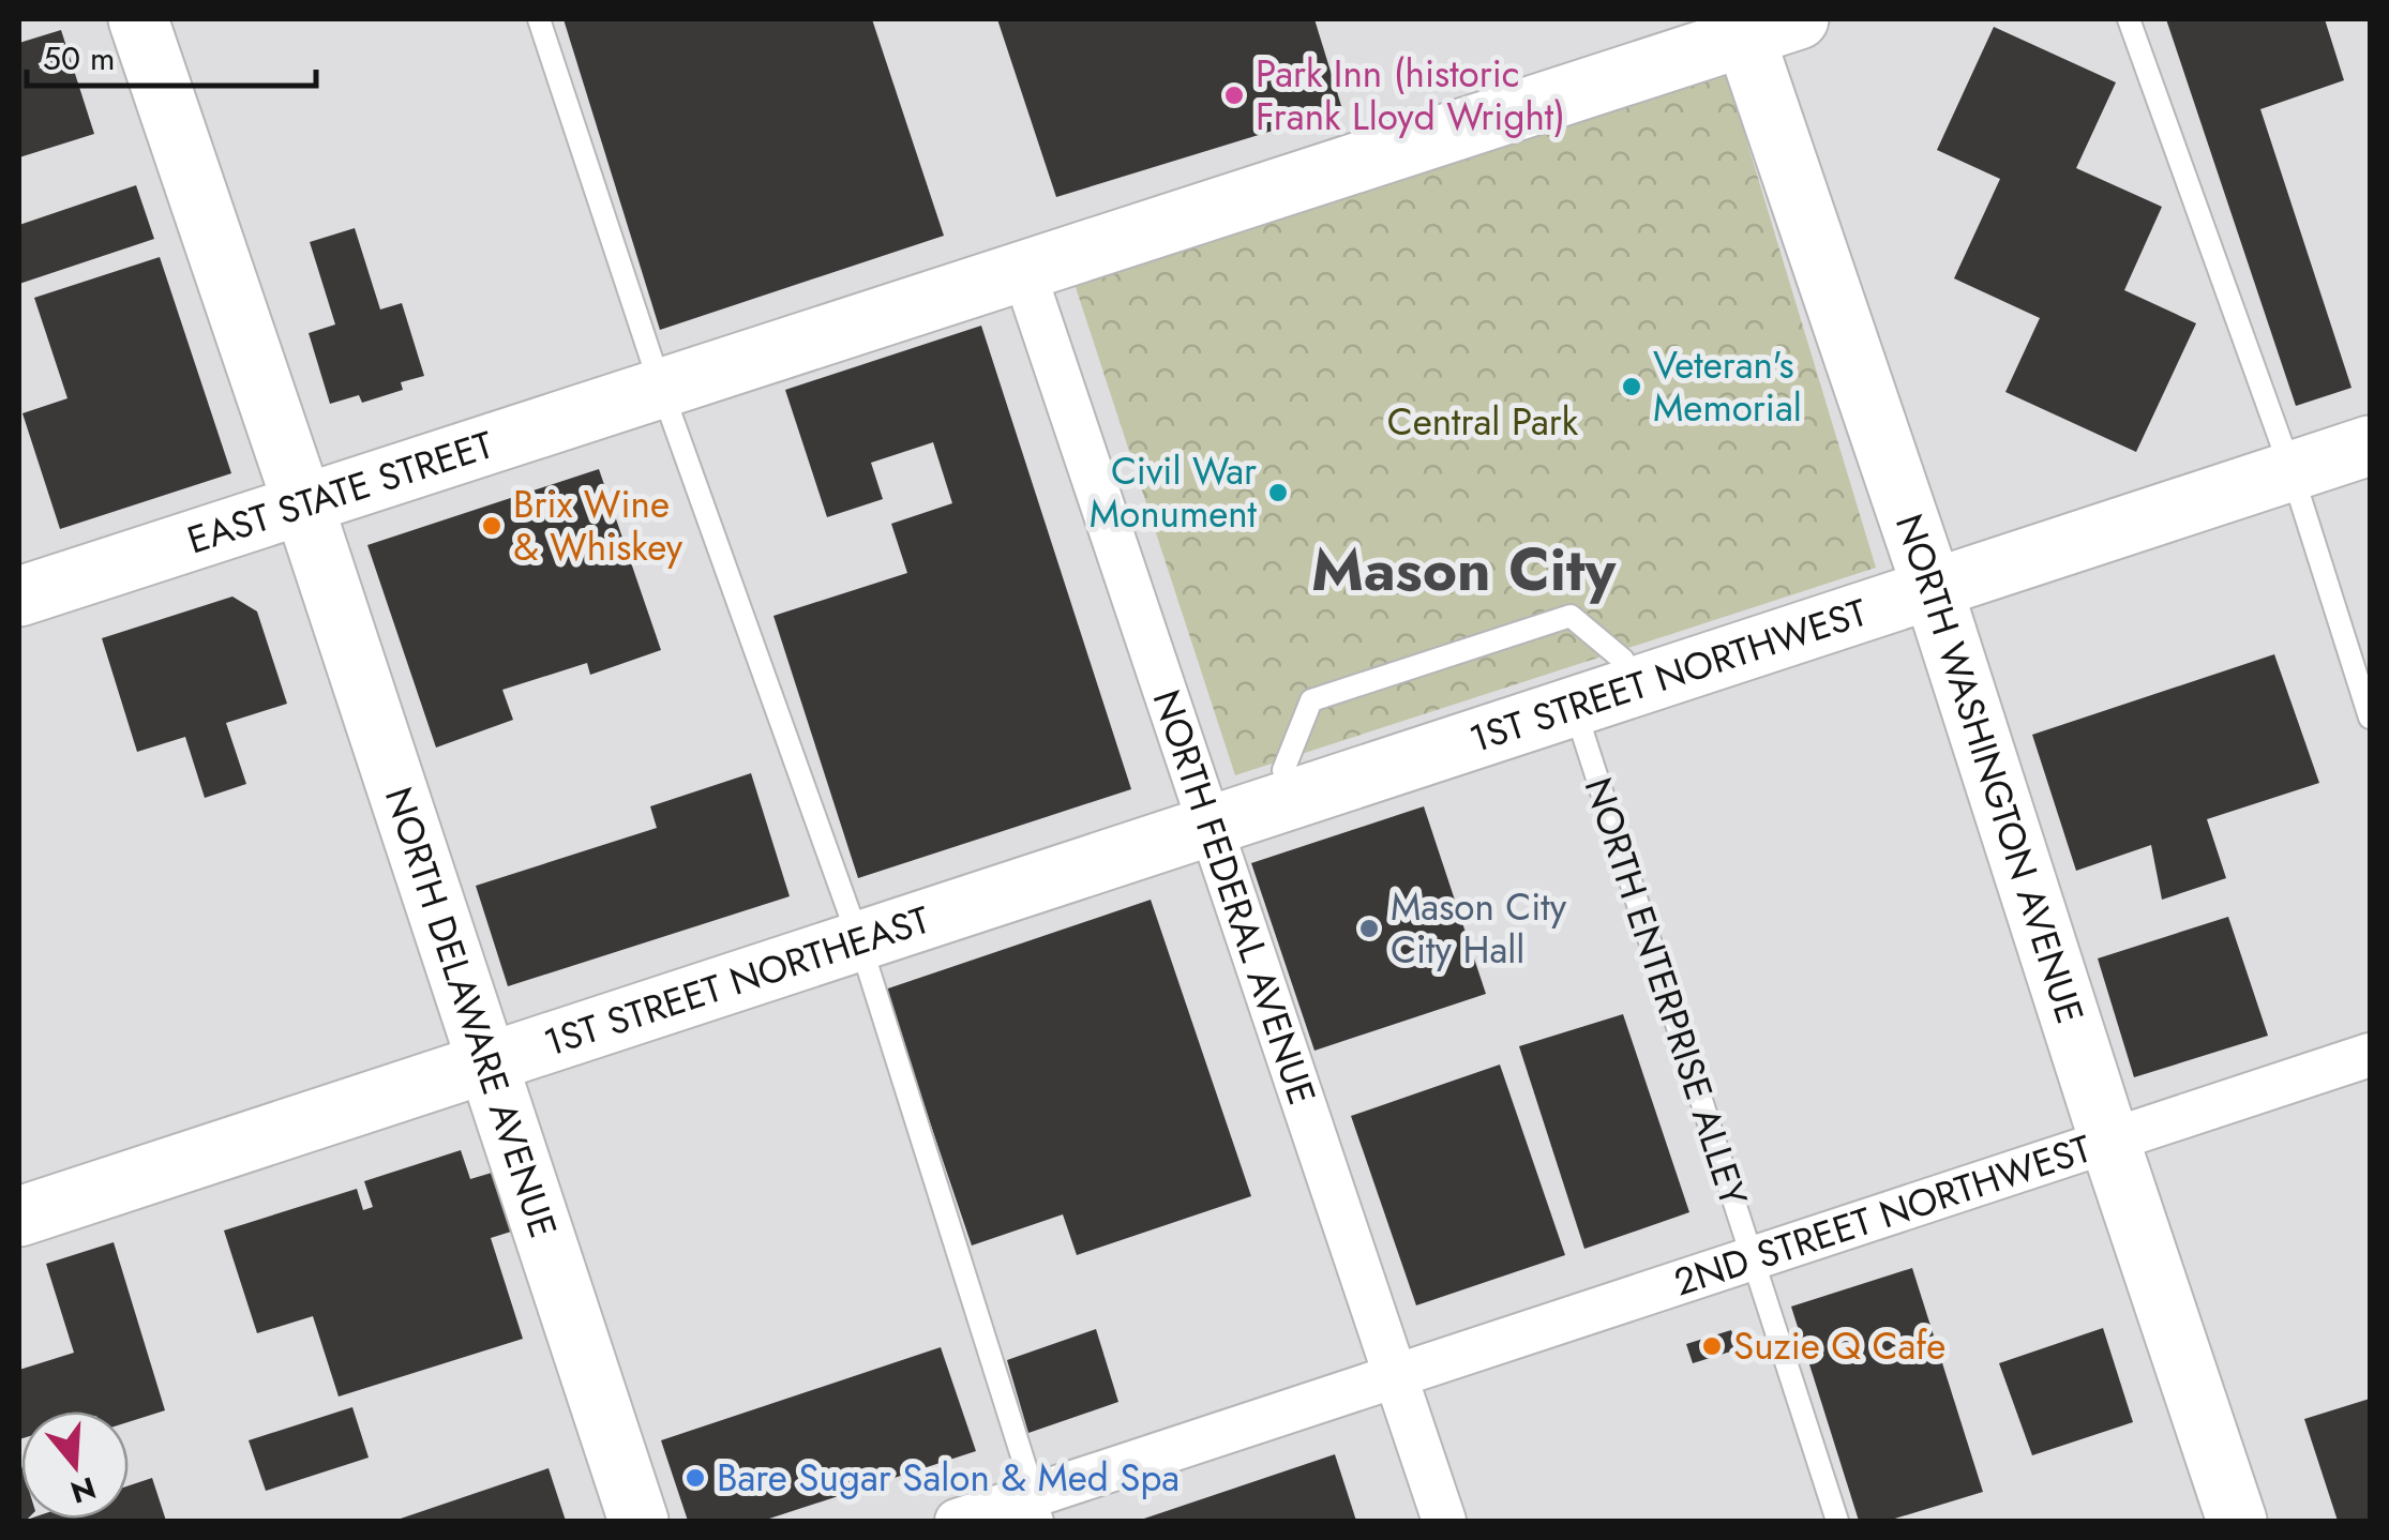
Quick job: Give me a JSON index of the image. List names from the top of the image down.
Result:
{
  "streets": {
    "main road": [
      "EAST STATE STREET",
      "1ST STREET NORTHWEST",
      "NORTH WASHINGTON AVENUE",
      "1ST STREET NORTHEAST",
      "NORTH DELAWARE AVENUE"
    ],
    "street": ["NORTH FEDERAL AVENUE", "2ND STREET NORTHWEST"],
    "lane": ["NORTH ENTERPRISE ALLEY"]
  },
  "crossings": [
    ["EAST STATE STREET", "NORTH WASHINGTON AVENUE"],
    ["EAST STATE STREET", "NORTH FEDERAL AVENUE"],
    ["EAST STATE STREET", "NORTH DELAWARE AVENUE"],
    ["1ST STREET NORTHWEST", "NORTH WASHINGTON AVENUE"],
    ["1ST STREET NORTHWEST", "NORTH FEDERAL AVENUE"],
    ["1ST STREET NORTHWEST", "1ST STREET NORTHEAST"],
    ["1ST STREET NORTHWEST", "NORTH ENTERPRISE ALLEY"],
    ["NORTH WASHINGTON AVENUE", "2ND STREET NORTHWEST"],
    ["NORTH FEDERAL AVENUE", "1ST STREET NORTHEAST"],
    ["NORTH FEDERAL AVENUE", "2ND STREET NORTHWEST"],
    ["1ST STREET NORTHEAST", "NORTH DELAWARE AVENUE"],
    ["NORTH ENTERPRISE ALLEY", "2ND STREET NORTHWEST"]
  ],
  "districts": ["Mason City"],
  "parks": ["Central Park"],
  "places": [
    "Park Inn (historic Frank Lloyd Wright)",
    "Veteran's Memorial",
    "Civil War Monument",
    "Brix Wine & Whiskey",
    "Mason City City Hall",
    "Suzie Q Cafe",
    "Bare Sugar Salon & Med Spa"
  ],
  "scale_bar": "50 m",
  "north": "bottom"
}
